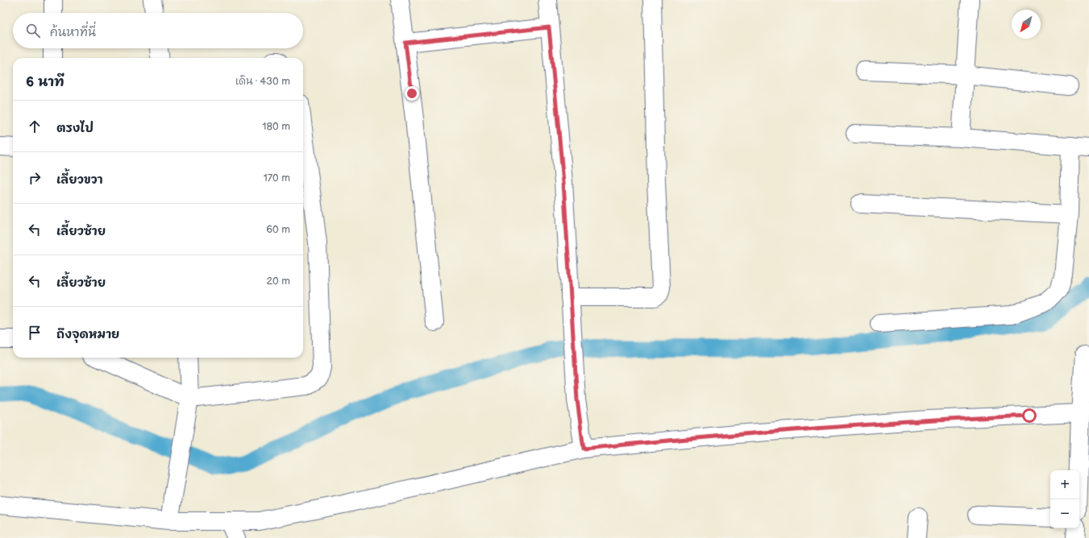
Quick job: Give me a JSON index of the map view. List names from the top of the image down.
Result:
{
  "north": "bottom left",
  "page": {
    "search": "ค้นหาที่นี่",
    "heading": ["6 นาที", "เดิน · 430 m"],
    "list": [
      ["ตรงไป", "180 m"],
      ["เลี้ยวขวา", "170 m"],
      ["เลี้ยวซ้าย", "60 m"],
      ["เลี้ยวซ้าย", "20 m"],
      "ถึงจุดหมาย"
    ],
    "map_buttons": ["+", "−"]
  }
}
